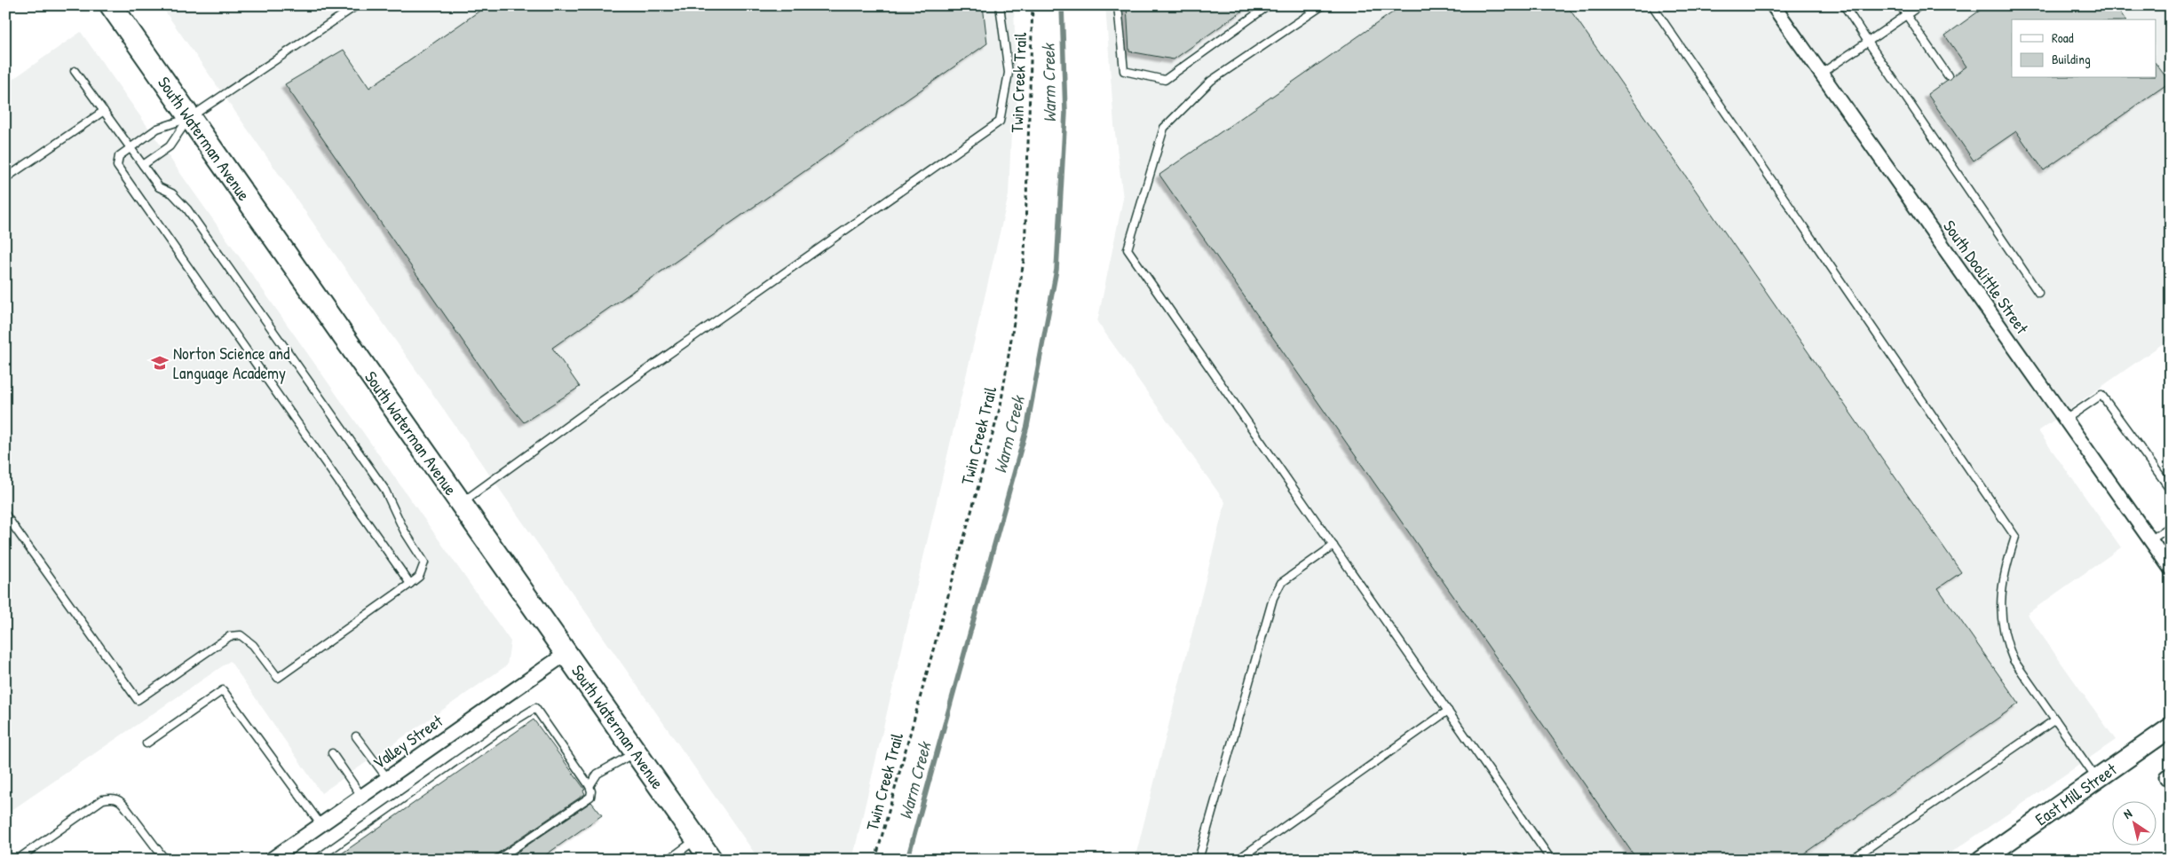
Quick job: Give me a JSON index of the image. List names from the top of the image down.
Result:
{
  "streets": {
    "main road": ["South Waterman Avenue", "East Mill Street"],
    "street": ["South Doolittle Street", "Valley Street"],
    "path": ["Twin Creek Trail"]
  },
  "crossings": [
    ["South Waterman Avenue", "Valley Street"]
  ],
  "water": ["Warm Creek"],
  "places": {
    "school or university": ["Norton Science and Language Academy"]
  },
  "legend": ["Road", "Building"],
  "north": "top left"
}
